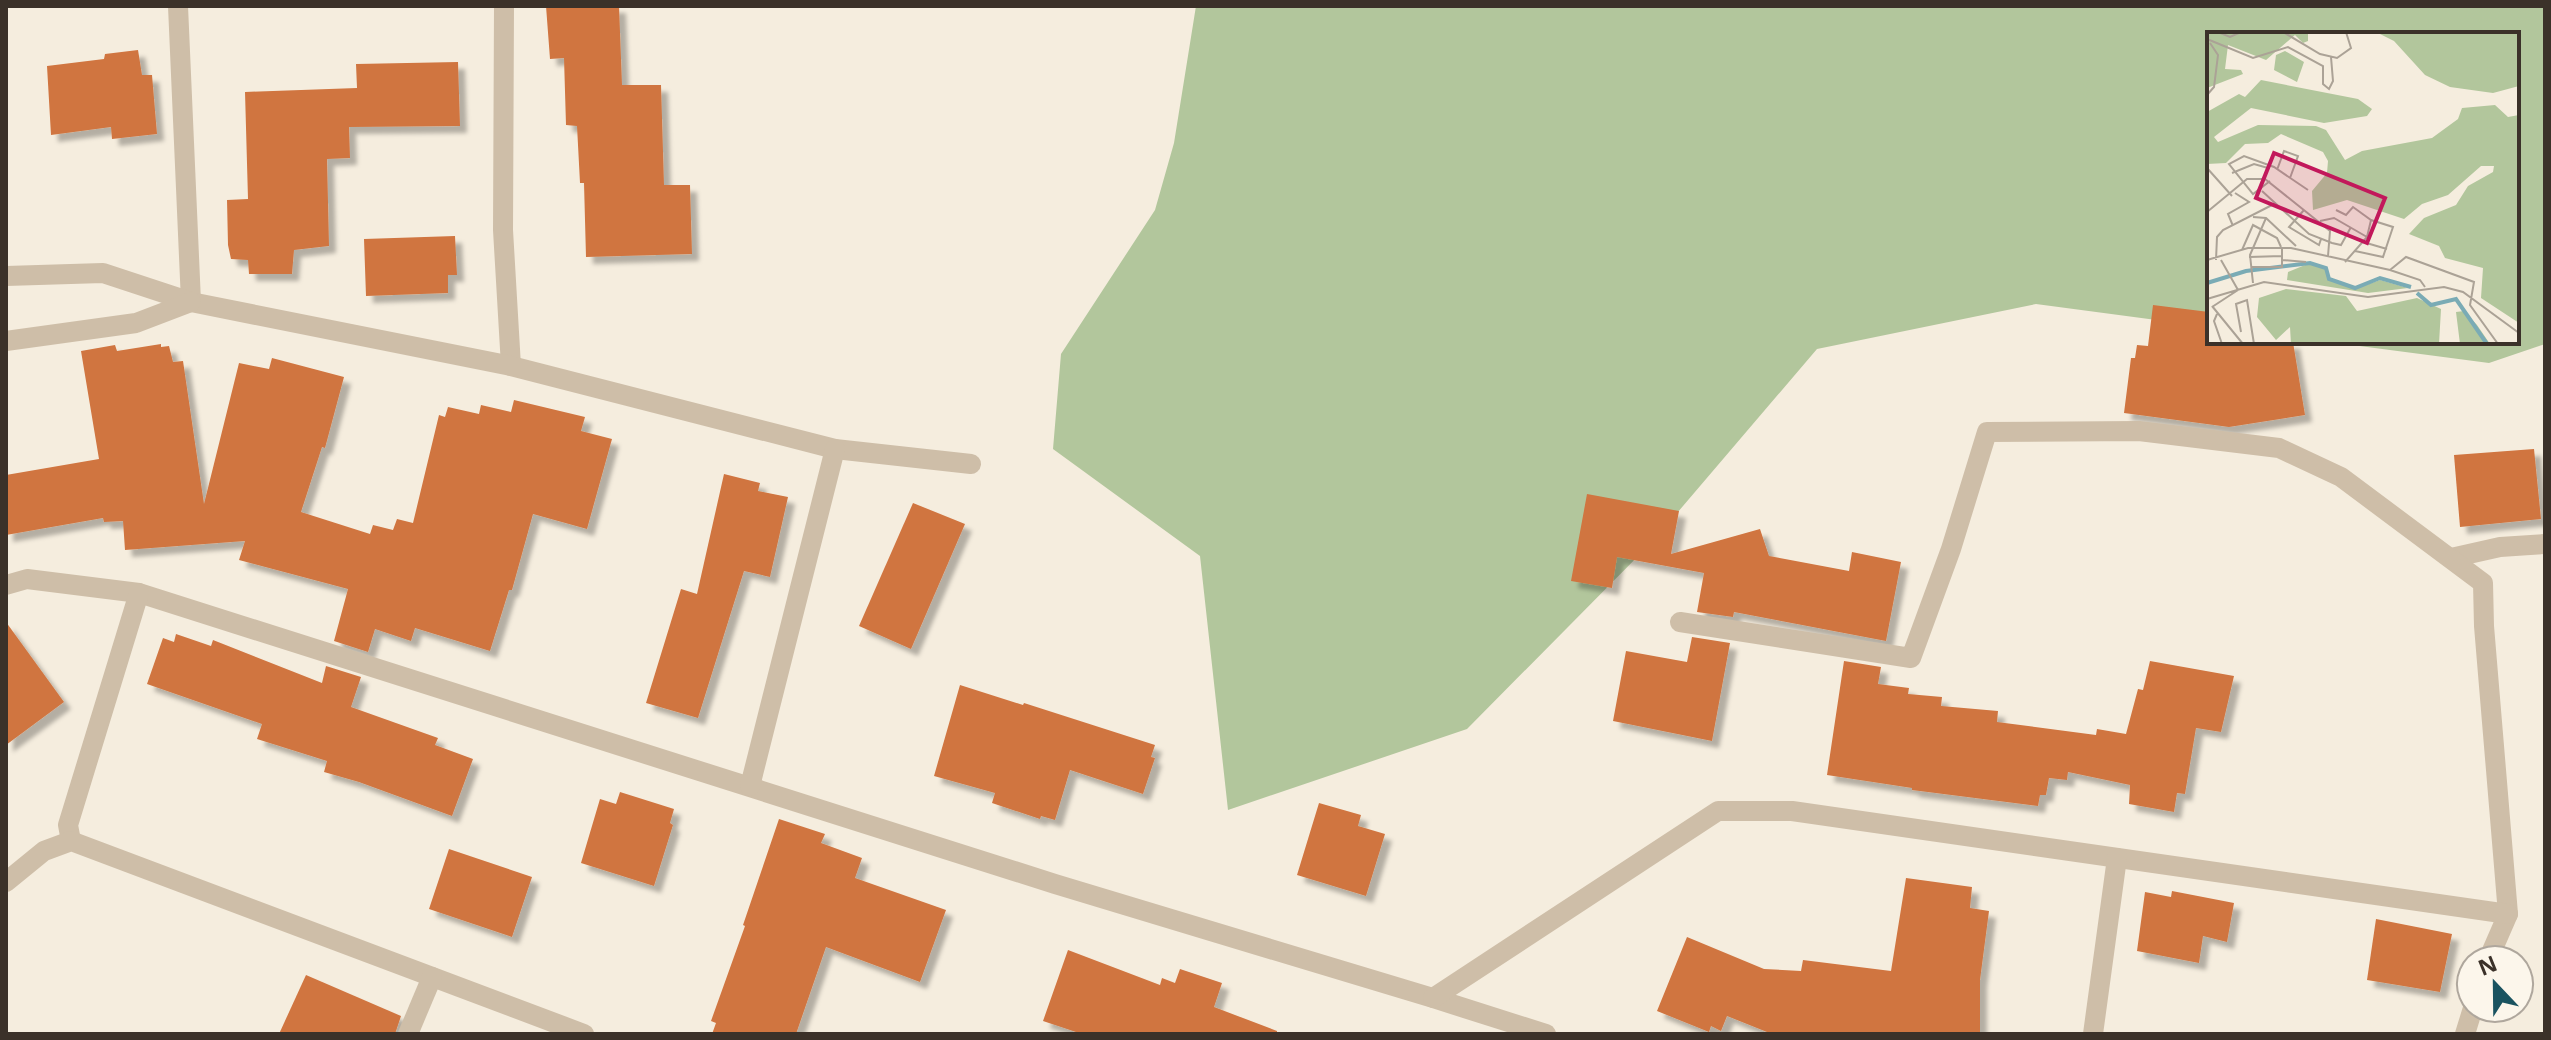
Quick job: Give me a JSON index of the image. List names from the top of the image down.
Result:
{
  "north": "top"
}
